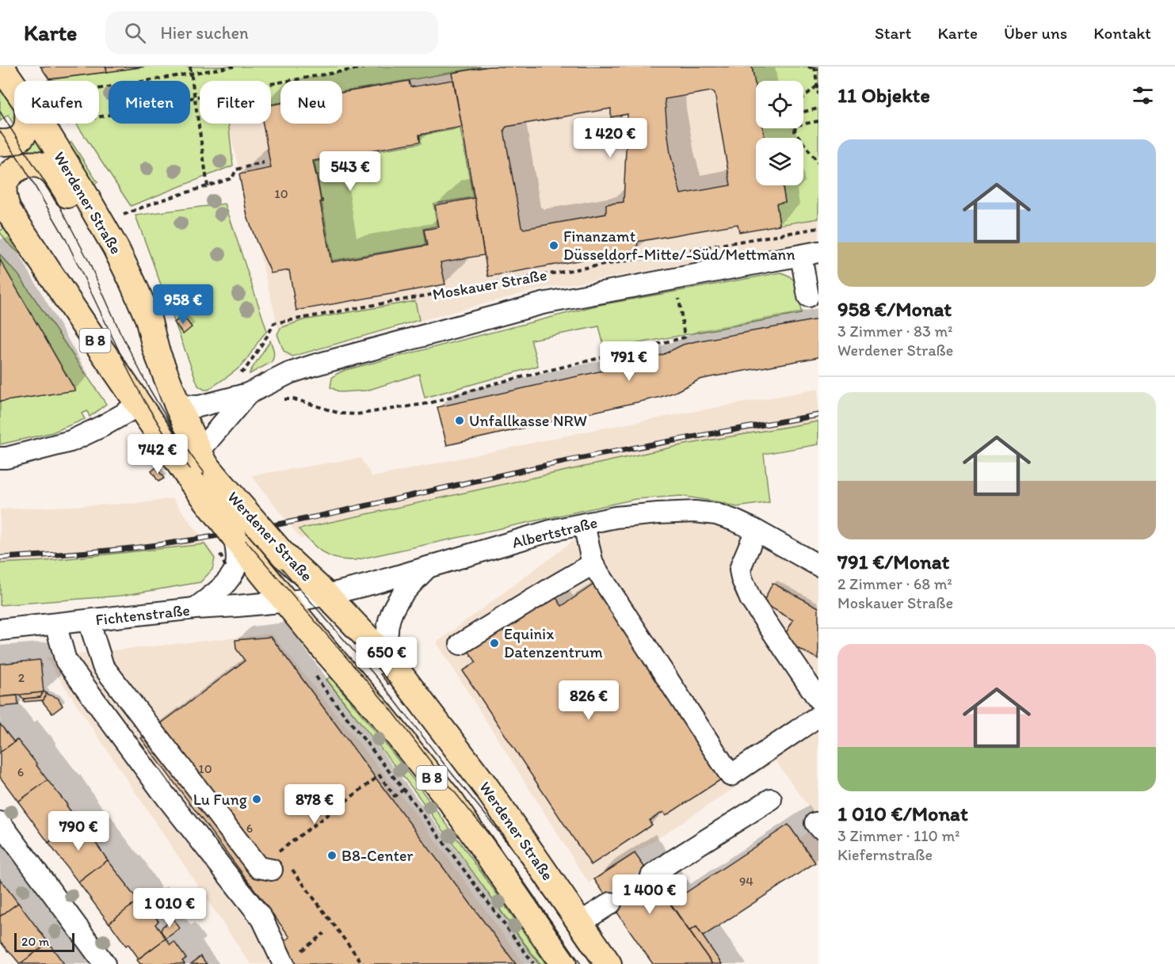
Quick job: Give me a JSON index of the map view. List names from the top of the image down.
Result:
{
  "streets": {
    "main road": ["Werdener Straße", "B 8"],
    "street": ["Moskauer Straße", "Albertstraße", "Fichtenstraße"]
  },
  "crossings": [
    ["Werdener Straße", "Moskauer Straße"],
    ["Werdener Straße", "Albertstraße"],
    ["Werdener Straße", "Fichtenstraße"],
    ["Albertstraße", "Fichtenstraße"]
  ],
  "places": [
    "Finanzamt Düsseldorf-Mitte/-Süd/Mettmann",
    "Unfallkasse NRW",
    "Equinix Datenzentrum",
    "Lu Fung",
    "B8-Center"
  ],
  "house_numbers": [
    "10",
    "2",
    "10",
    "6",
    "6",
    "94"
  ],
  "scale_bar": "20 m",
  "page": {
    "header": "Karte",
    "search": "Hier suchen",
    "nav": [
      "Start",
      "Karte",
      "Über uns",
      "Kontakt"
    ],
    "heading": "11 Objekte",
    "chip": [
      "Kaufen",
      "Mieten",
      "Filter",
      "Neu"
    ],
    "price": [
      "1 420 €",
      "543 €",
      "958 €",
      "791 €",
      "742 €",
      "650 €",
      "826 €",
      "878 €",
      "790 €",
      "1 400 €",
      "1 010 €"
    ],
    "list": [
      {
        "name": "958 €/Monat",
        "note": "3 Zimmer · 83 m² · Werdener Straße"
      },
      {
        "name": "791 €/Monat",
        "note": "2 Zimmer · 68 m² · Moskauer Straße"
      },
      {
        "name": "1 010 €/Monat",
        "note": "3 Zimmer · 110 m² · Kiefernstraße"
      }
    ],
    "scale": "20 m"
  }
}
